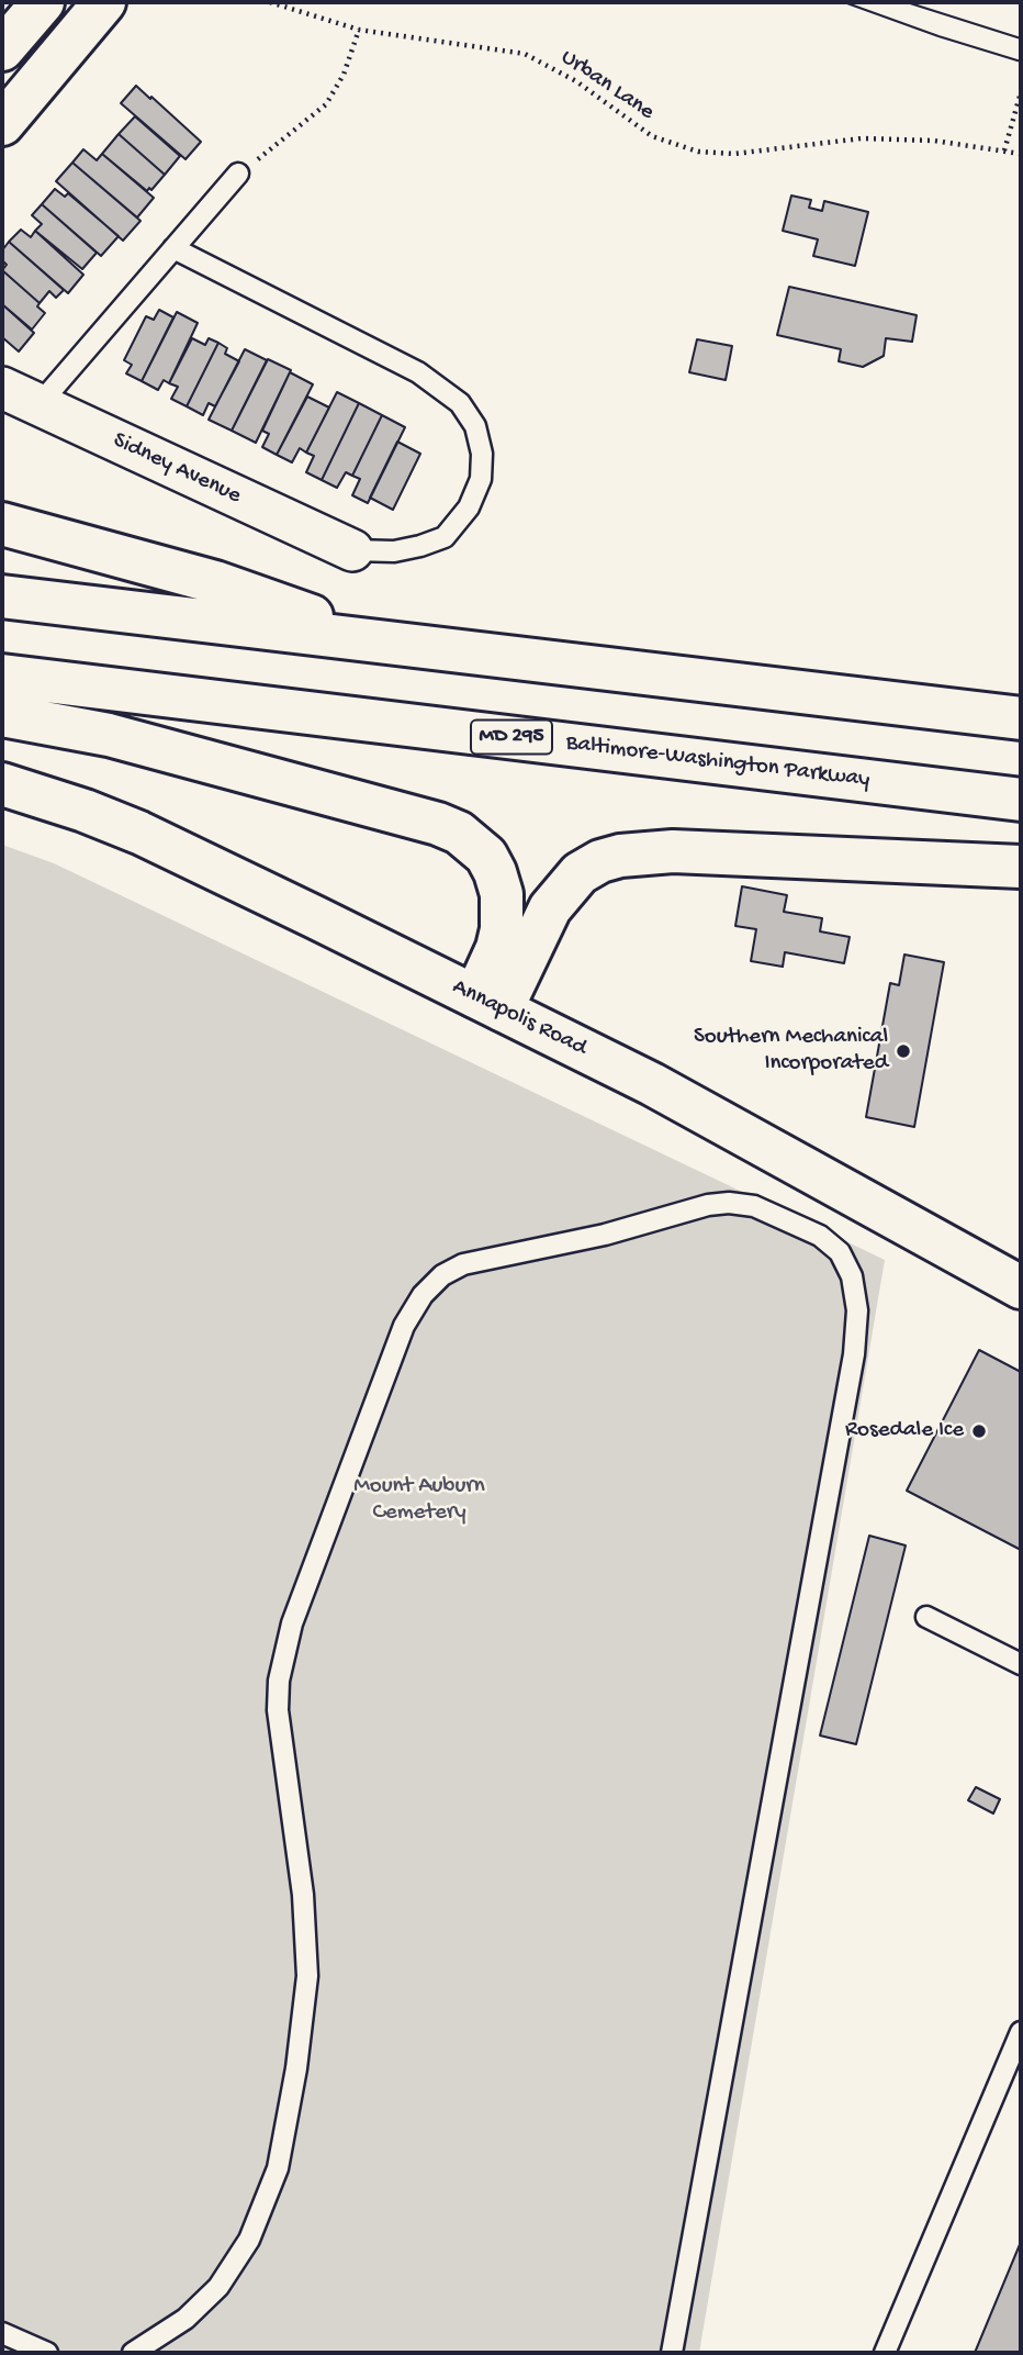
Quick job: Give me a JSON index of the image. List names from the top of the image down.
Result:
{
  "streets": {
    "main road": ["MD 295", "Baltimore-Washington Parkway", "Annapolis Road"],
    "street": ["Sidney Avenue"],
    "path": ["Urban Lane"]
  },
  "parks": ["Mount Auburn Cemetery"],
  "places": ["Southern Mechanical Incorporated", "Rosedale Ice"]
}
